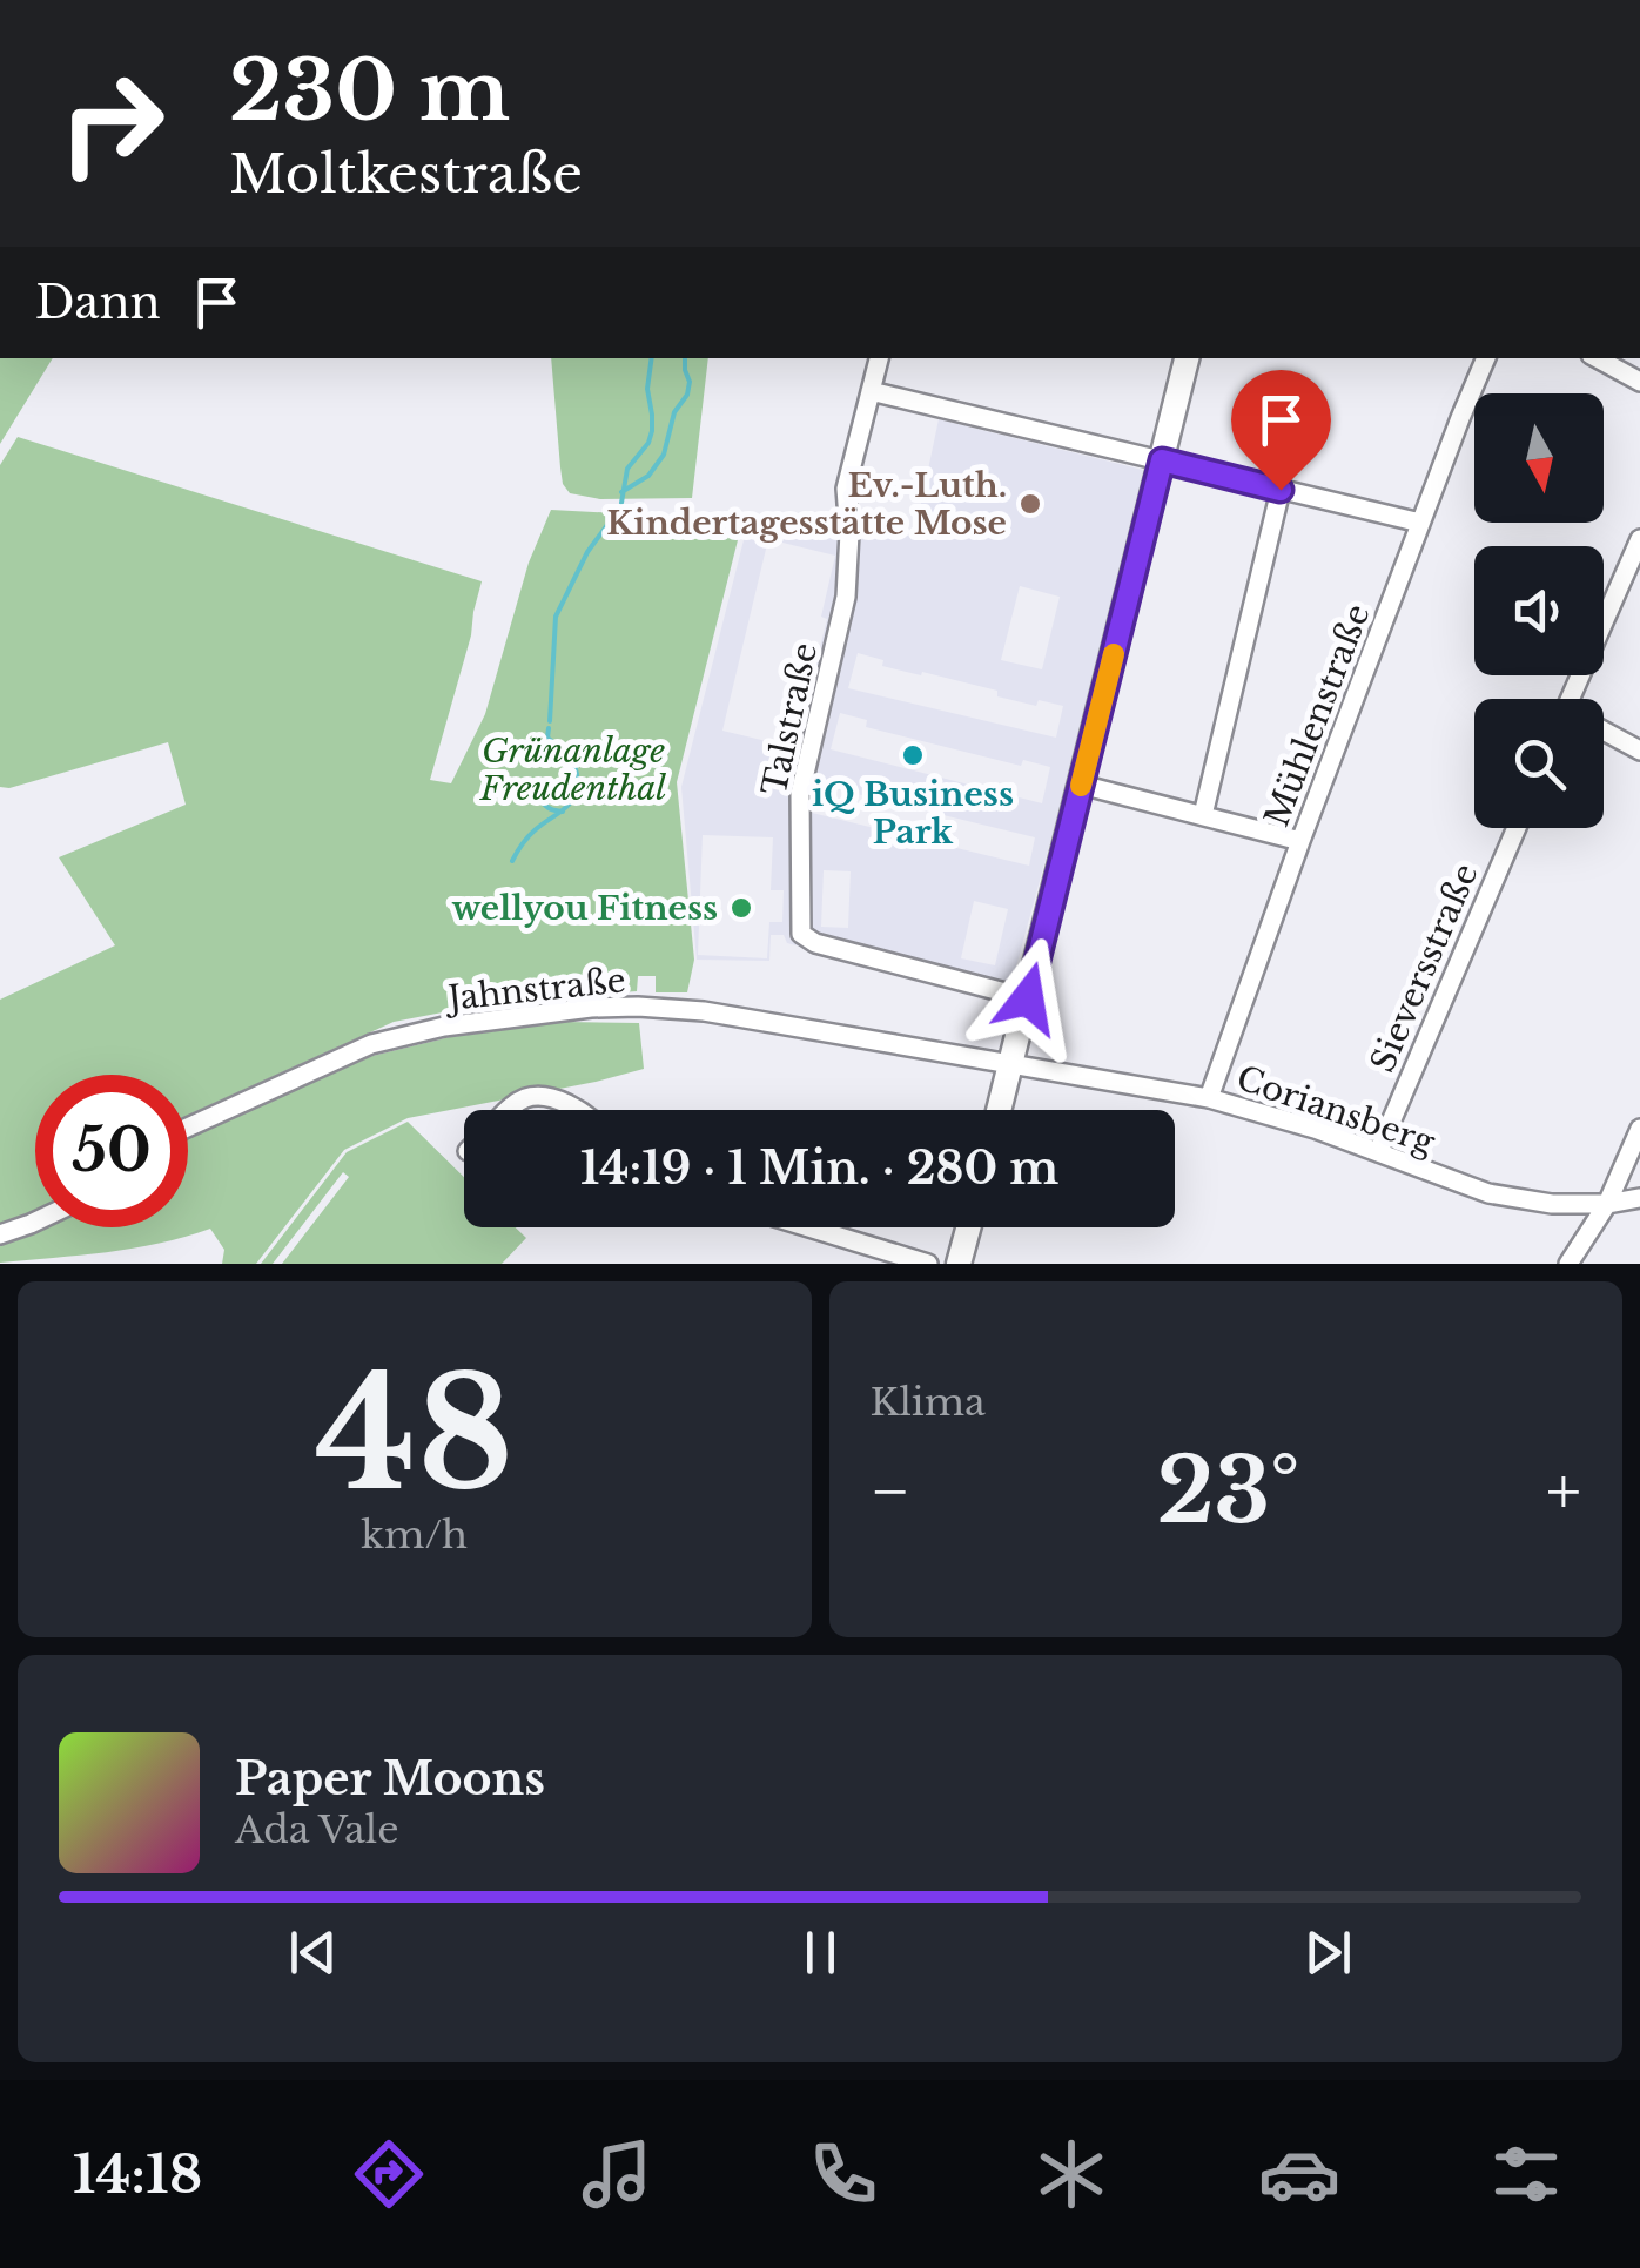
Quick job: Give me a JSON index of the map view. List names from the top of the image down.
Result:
{
  "streets": {
    "street": [
      "Mühlenstraße",
      "Talstraße",
      "Sieversstraße",
      "Jahnstraße",
      "Coriansberg"
    ]
  },
  "crossings": [
    ["Mühlenstraße", "Coriansberg"],
    ["Sieversstraße", "Coriansberg"],
    ["Jahnstraße", "Coriansberg"]
  ],
  "parks": ["Grünanlage Freudenthal"],
  "places": ["Ev.-Luth. Kindertagesstätte Mose", "iQ Business Park", "wellyou Fitness"],
  "north": "bottom",
  "page": {
    "turn": ["230 m", "Moltkestraße"],
    "then": "Dann",
    "limit": "50",
    "trip": "14:19 · 1 Min. · 280 m",
    "tile": [
      ["48", "km/h"],
      "Klima"
    ],
    "heat": ["−", "23°", "+"],
    "song": ["Paper Moons", "Ada Vale"],
    "tabs": "14:18"
  }
}
